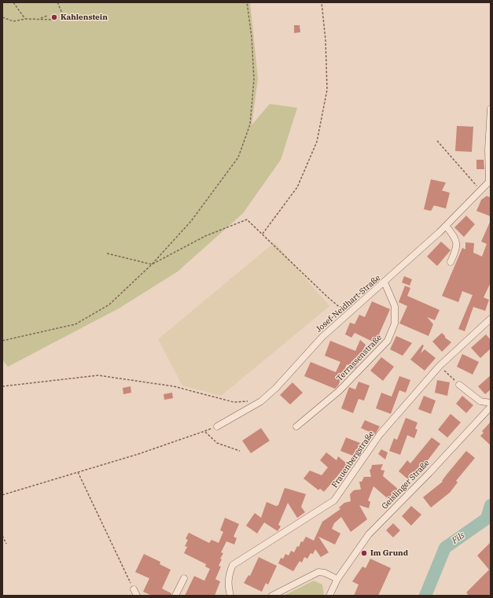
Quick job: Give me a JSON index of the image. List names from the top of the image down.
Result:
{
  "streets": {
    "street": [
      "Josef-Neidhart-Straße",
      "Terrassenstraße",
      "Frauenbergstraße",
      "Geislinger Straße"
    ]
  },
  "crossings": [
    ["Josef-Neidhart-Straße", "Terrassenstraße"]
  ],
  "water": ["Fils"],
  "places": ["Kahlenstein", "Im Grund"]
}
